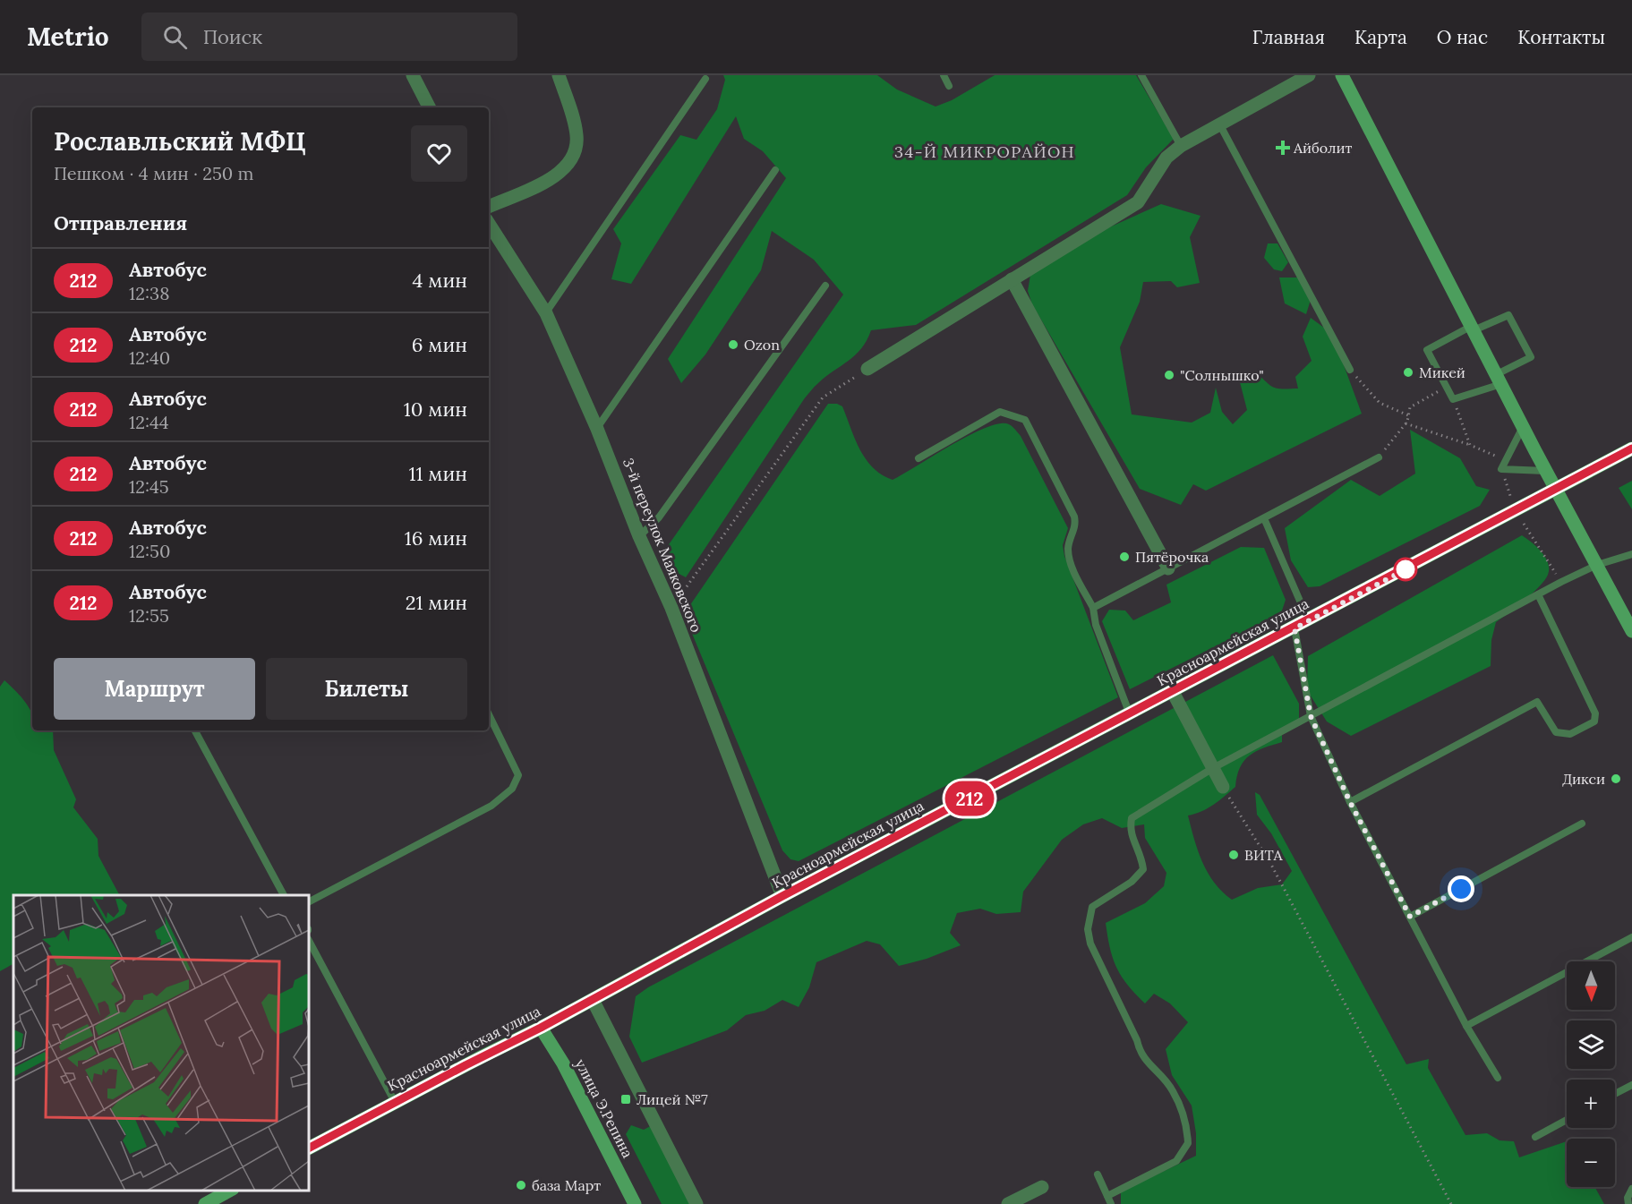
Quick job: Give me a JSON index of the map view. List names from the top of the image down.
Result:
{
  "streets": {
    "main road": ["Красноармейская улица", "улица Э.Репина"],
    "street": ["3-й переулок Маяковского"]
  },
  "crossings": [
    ["3-й переулок Маяковского", "Красноармейская улица"],
    ["Красноармейская улица", "улица Э.Репина"]
  ],
  "districts": ["34-Й МИКРОРАЙОН"],
  "places": {
    "health": ["Айболит"],
    "other": [
      "Ozon",
      "Микей",
      "\"Солнышко\"",
      "Пятёрочка",
      "Дикси",
      "ВИТА",
      "база Март"
    ],
    "transit": ["Лицей №7"]
  },
  "lines": ["bus line 212"],
  "north": "bottom",
  "page": {
    "header": "Metrio",
    "search": "Поиск",
    "nav": [
      "Главная",
      "Карта",
      "О нас",
      "Контакты"
    ],
    "on_map": "212",
    "heading": [
      ["Рославльский МФЦ", "Пешком · 4 мин · 250 m"],
      "Отправления"
    ],
    "list": [
      {
        "mark": "212",
        "name": "Автобус",
        "note": "12:38",
        "value": "4 мин"
      },
      {
        "mark": "212",
        "name": "Автобус",
        "note": "12:40",
        "value": "6 мин"
      },
      {
        "mark": "212",
        "name": "Автобус",
        "note": "12:44",
        "value": "10 мин"
      },
      {
        "mark": "212",
        "name": "Автобус",
        "note": "12:45",
        "value": "11 мин"
      },
      {
        "mark": "212",
        "name": "Автобус",
        "note": "12:50",
        "value": "16 мин"
      },
      {
        "mark": "212",
        "name": "Автобус",
        "note": "12:55",
        "value": "21 мин"
      }
    ],
    "buttons": ["Маршрут", "Билеты"],
    "map_buttons": ["+", "−"]
  }
}
